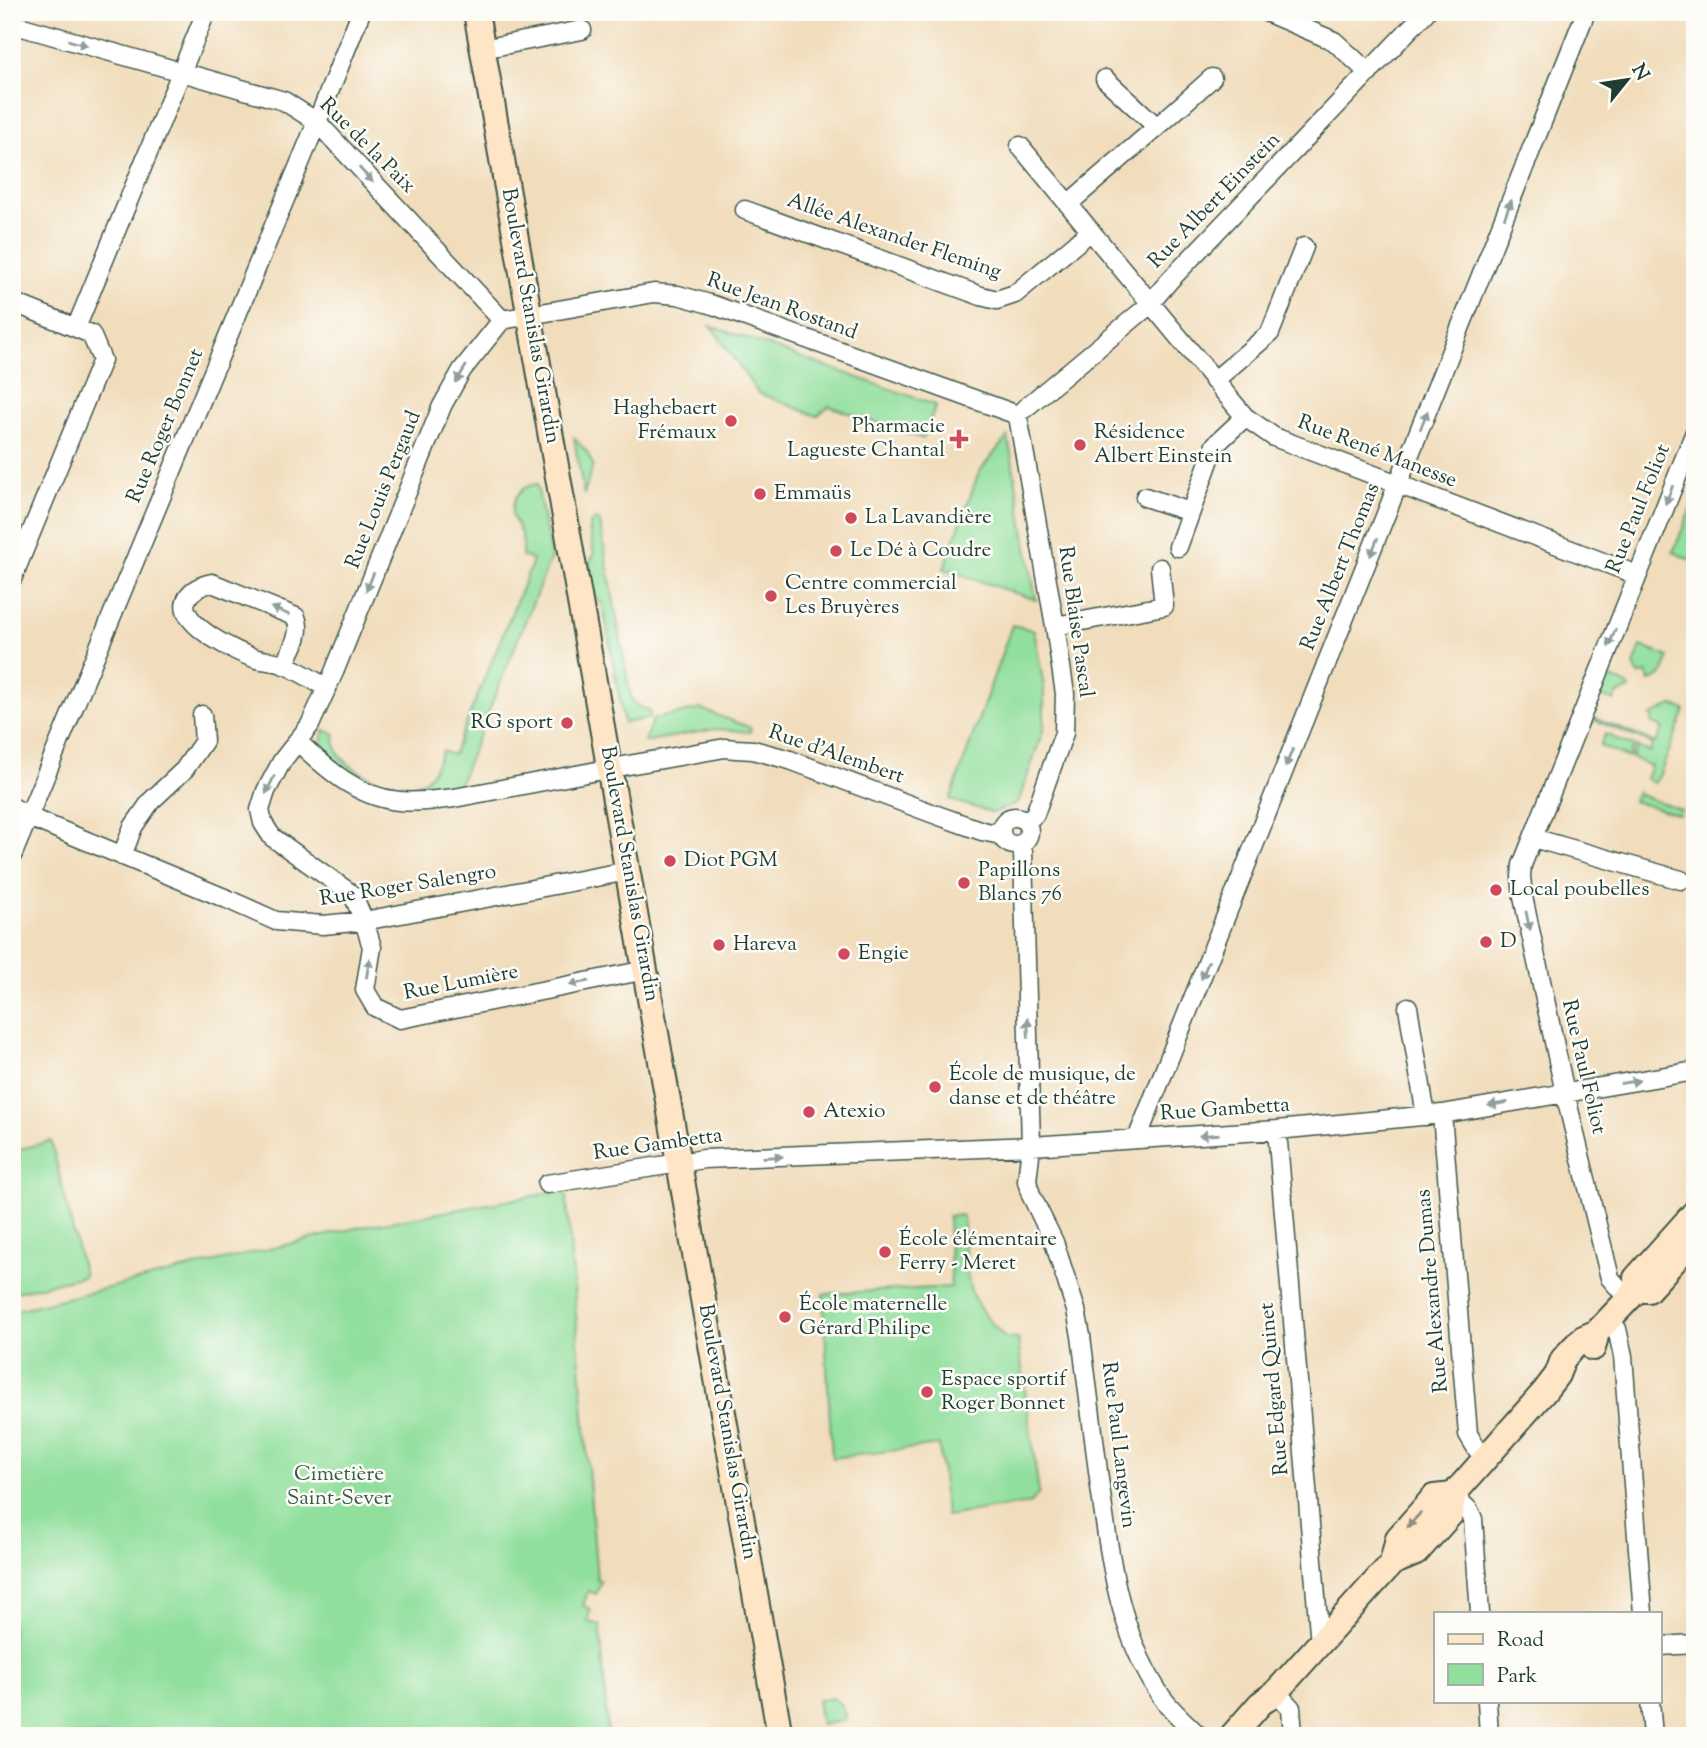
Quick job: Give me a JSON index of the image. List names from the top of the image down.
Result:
{
  "streets": {
    "main road": ["Boulevard Stanislas Girardin"],
    "street": [
      "Rue de la Paix",
      "Rue Albert Einstein",
      "Allée Alexander Fleming",
      "Rue Jean Rostand",
      "Rue Roger Bonnet",
      "Rue René Manesse",
      "Rue Louis Pergaud",
      "Rue Paul Foliot",
      "Rue Albert Thomas",
      "Rue Blaise Pascal",
      "Rue d'Alembert",
      "Rue Roger Salengro",
      "Rue Lumière",
      "Rue Gambetta",
      "Rue Alexandre Dumas",
      "Rue Edgard Quinet",
      "Rue Paul Langevin"
    ]
  },
  "crossings": [
    ["Rue de la Paix", "Rue Roger Bonnet"],
    ["Rue de la Paix", "Rue Louis Pergaud"],
    ["Rue Albert Einstein", "Rue Jean Rostand"],
    ["Rue Albert Einstein", "Rue René Manesse"],
    ["Rue Albert Einstein", "Rue Blaise Pascal"],
    ["Allée Alexander Fleming", "Rue René Manesse"],
    ["Rue Jean Rostand", "Boulevard Stanislas Girardin"],
    ["Rue Jean Rostand", "Rue Blaise Pascal"],
    ["Boulevard Stanislas Girardin", "Rue d'Alembert"],
    ["Boulevard Stanislas Girardin", "Rue Roger Salengro"],
    ["Boulevard Stanislas Girardin", "Rue Lumière"],
    ["Boulevard Stanislas Girardin", "Rue Gambetta"],
    ["Rue Roger Bonnet", "Rue Roger Salengro"],
    ["Rue René Manesse", "Rue Paul Foliot"],
    ["Rue René Manesse", "Rue Albert Thomas"],
    ["Rue Louis Pergaud", "Rue d'Alembert"],
    ["Rue Louis Pergaud", "Rue Roger Salengro"],
    ["Rue Louis Pergaud", "Rue Lumière"],
    ["Rue Paul Foliot", "Rue Gambetta"],
    ["Rue Albert Thomas", "Rue Gambetta"],
    ["Rue Blaise Pascal", "Rue d'Alembert"],
    ["Rue Roger Salengro", "Rue Lumière"],
    ["Rue Gambetta", "Rue Alexandre Dumas"],
    ["Rue Gambetta", "Rue Edgard Quinet"],
    ["Rue Gambetta", "Rue Paul Langevin"]
  ],
  "one_way": ["Rue de la Paix", "Rue Louis Pergaud", "Rue Paul Foliot"],
  "parks": ["Cimetière Saint-Sever"],
  "places": {
    "other": [
      "Haghebaert Frémaux",
      "Résidence Albert Einstein",
      "Emmaüs",
      "La Lavandière",
      "Le Dé à Coudre",
      "Centre commercial Les Bruyères",
      "RG sport",
      "Diot PGM",
      "Papillons Blancs 76",
      "Local poubelles",
      "D",
      "Hareva",
      "Engie",
      "École de musique, de danse et de théâtre",
      "Atexio",
      "École élémentaire Ferry - Meret",
      "École maternelle Gérard Philipe",
      "Espace sportif Roger Bonnet"
    ],
    "health": ["Pharmacie Lagueste Chantal"]
  },
  "legend": ["Road", "Park"],
  "north": "top right"
}
